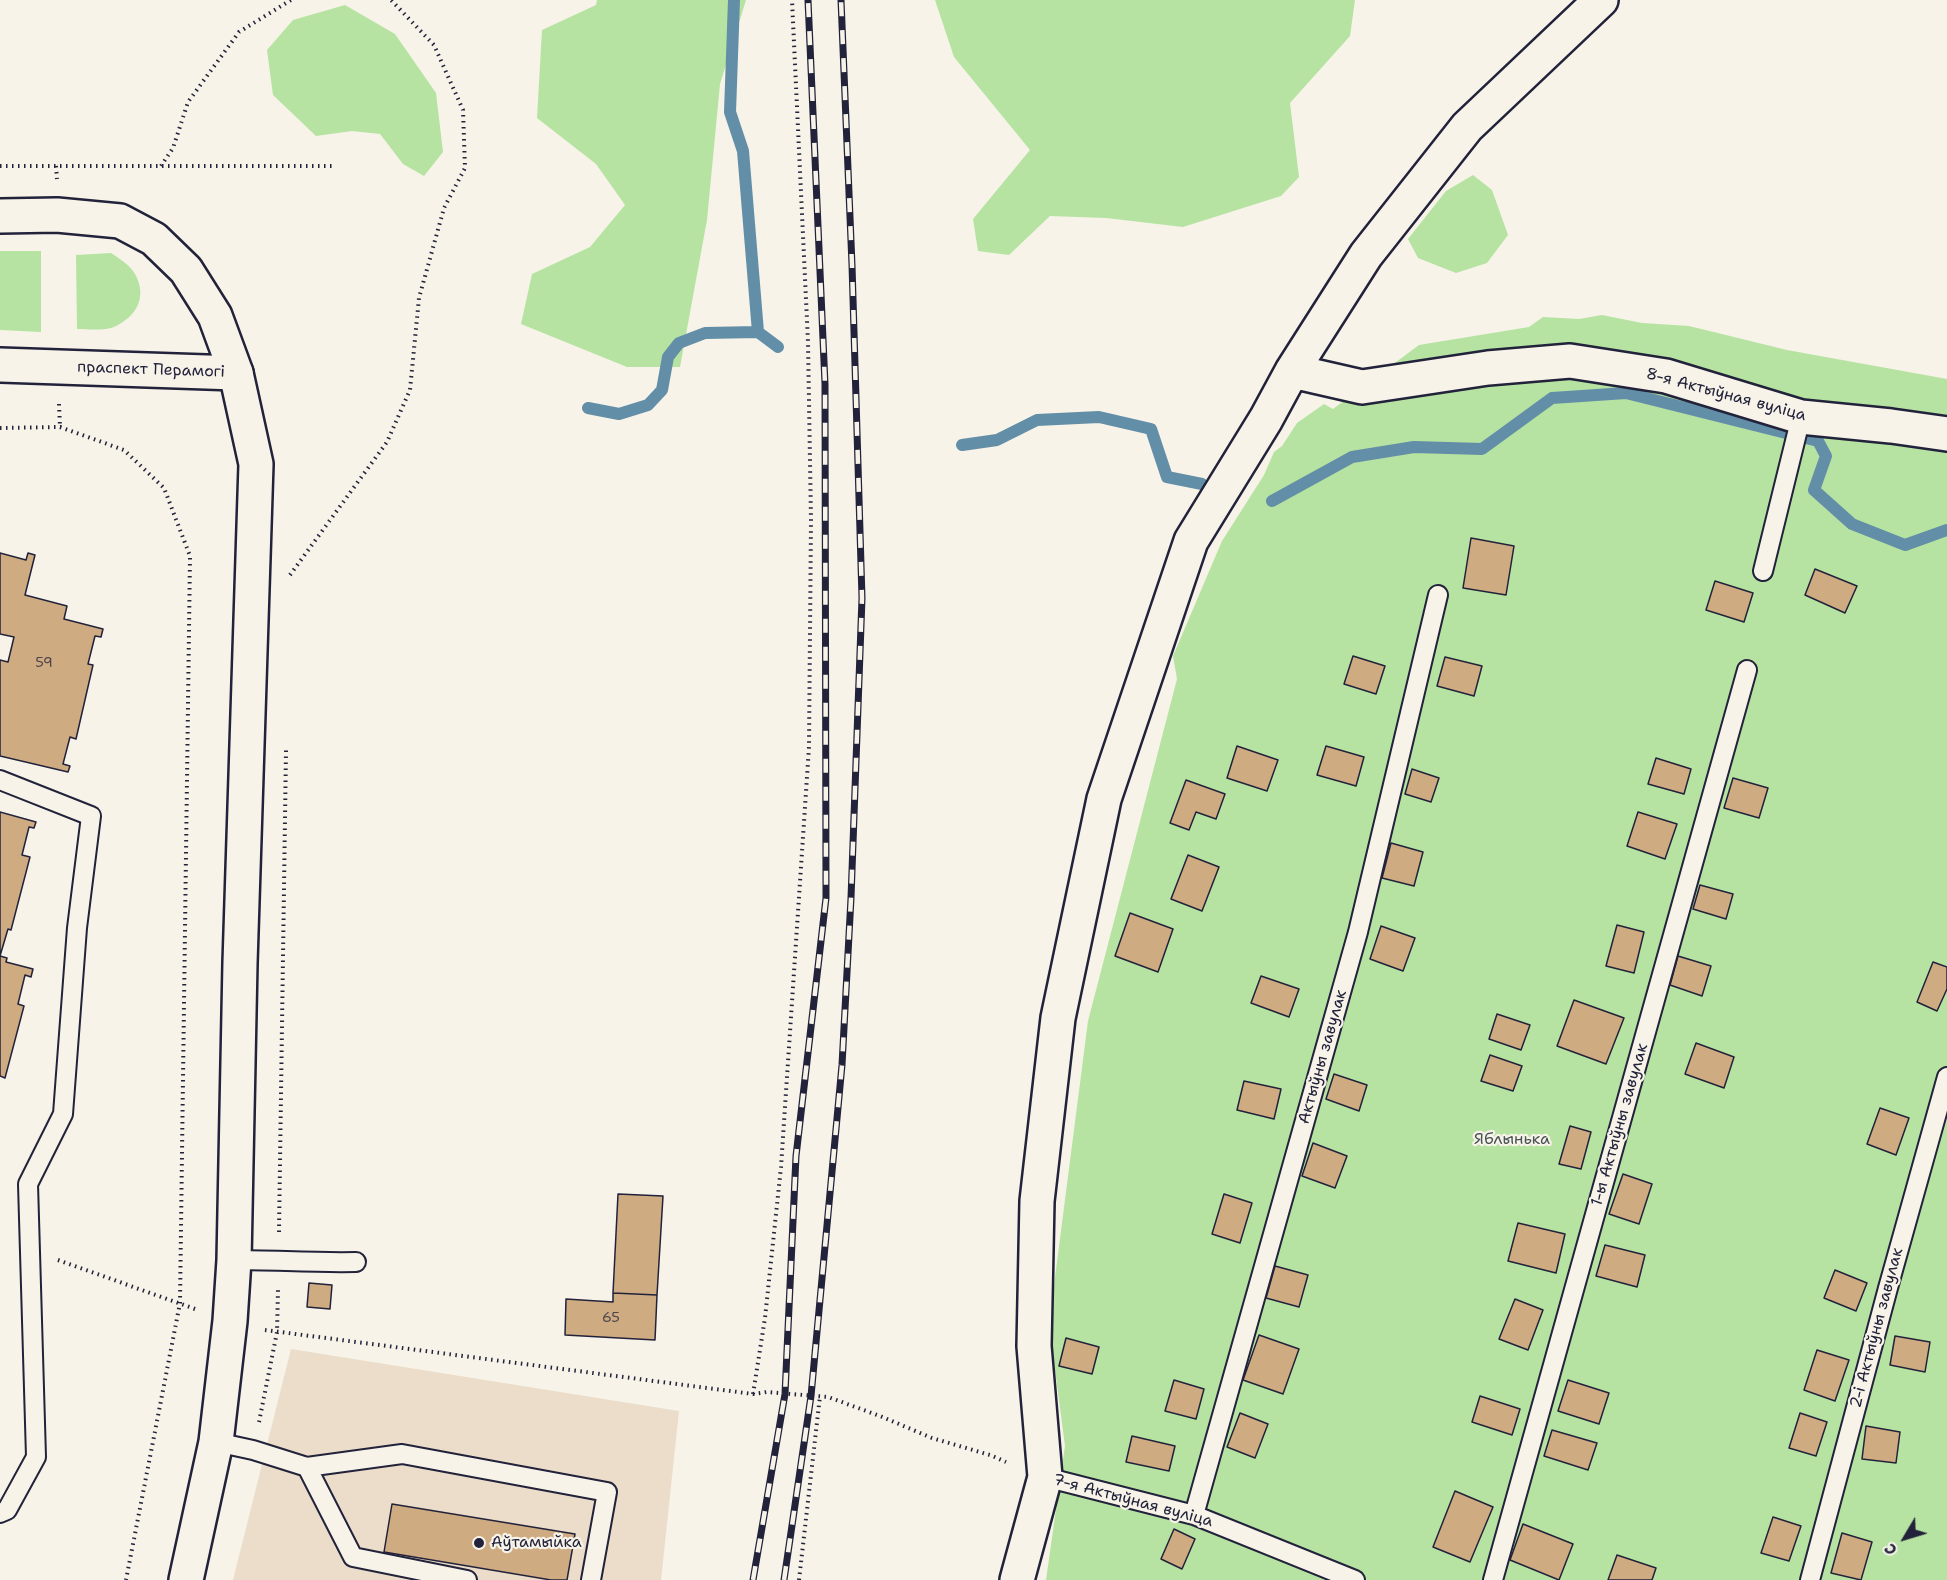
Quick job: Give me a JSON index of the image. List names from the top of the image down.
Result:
{
  "streets": {
    "street": ["праспект Перамогі", "8-я Актыўная вуліца"],
    "lane": [
      "Актыўны завулак",
      "1-ы Актыўны завулак",
      "2-і Актыўны завулак",
      "7-я Актыўная вуліца"
    ]
  },
  "crossings": [
    ["Актыўны завулак", "7-я Актыўная вуліца"]
  ],
  "parks": ["Яблынька"],
  "places": ["Аўтамыйка"],
  "house_numbers": ["59", "65"],
  "north": "bottom left"
}
